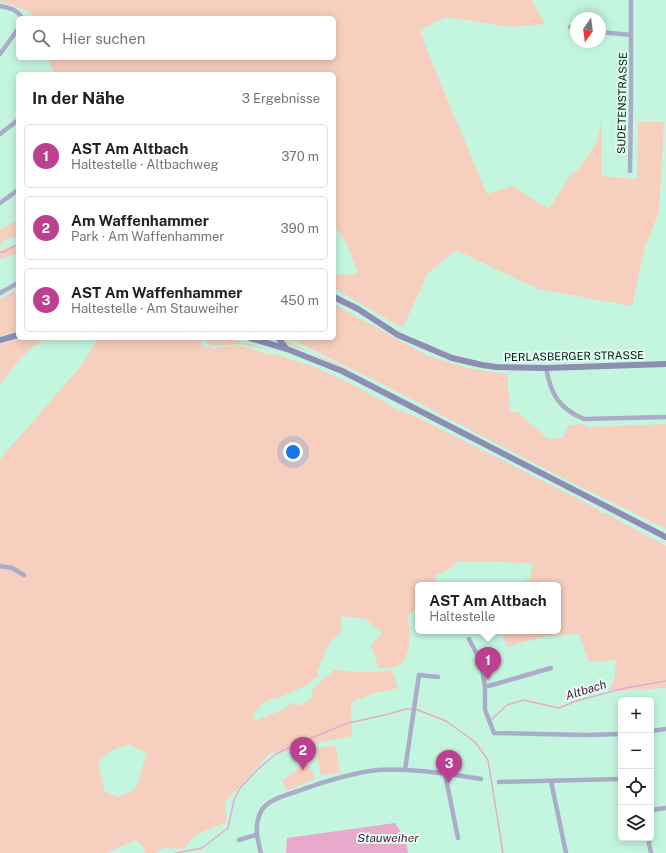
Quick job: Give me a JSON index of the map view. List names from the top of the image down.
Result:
{
  "streets": {
    "main road": ["PERLASBERGER STRASSE"],
    "street": ["SUDETENSTRASSE"]
  },
  "water": ["Altbach", "Stauweiher"],
  "north": "bottom",
  "page": {
    "search": "Hier suchen",
    "heading": ["In der Nähe", "3 Ergebnisse"],
    "list": [
      {
        "mark": "1",
        "name": "AST Am Altbach",
        "note": "Haltestelle · Altbachweg",
        "value": "370 m"
      },
      {
        "mark": "2",
        "name": "Am Waffenhammer",
        "note": "Park · Am Waffenhammer",
        "value": "390 m"
      },
      {
        "mark": "3",
        "name": "AST Am Waffenhammer",
        "note": "Haltestelle · Am Stauweiher",
        "value": "450 m"
      }
    ],
    "popup": ["AST Am Altbach", "Haltestelle"],
    "pins": ["1", "2", "3"],
    "map_buttons": ["+", "−"]
  }
}
